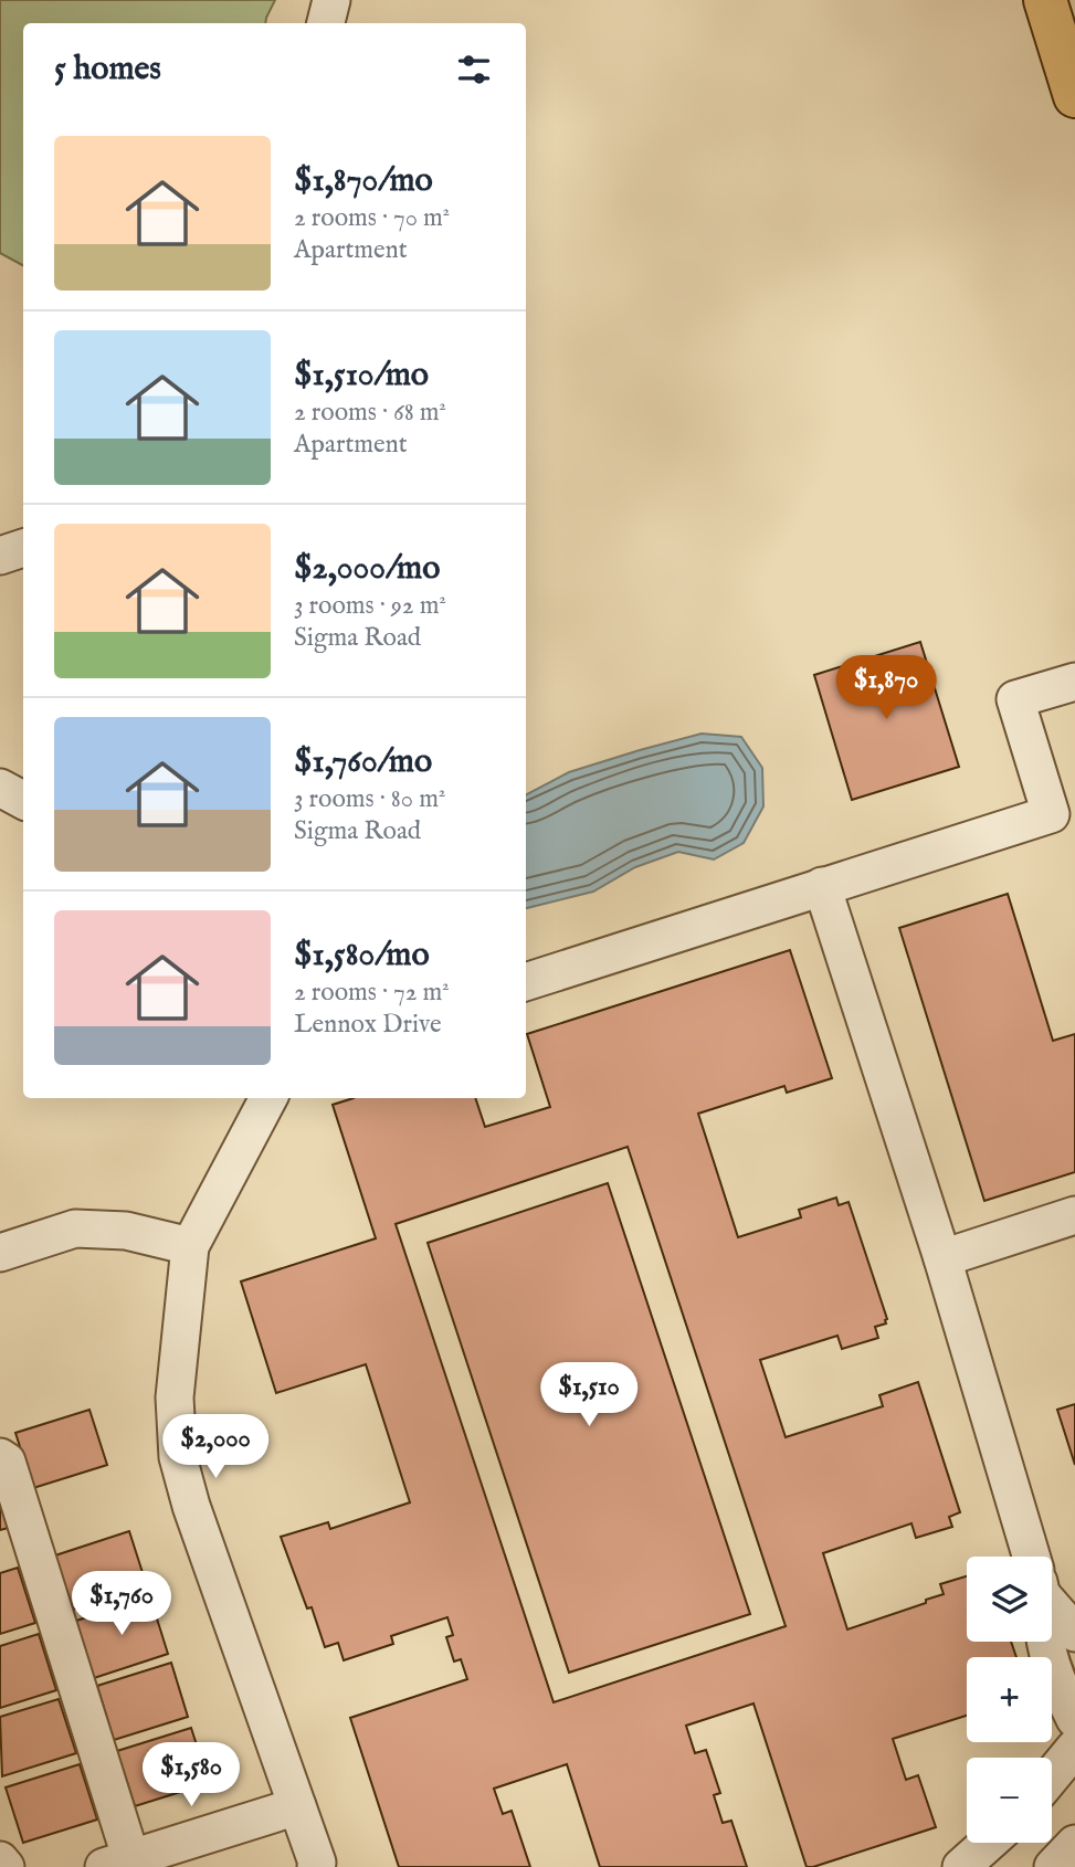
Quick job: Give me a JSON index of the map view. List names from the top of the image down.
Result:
{
  "page": {
    "heading": "5 homes",
    "list": [
      {
        "name": "$1,870/mo",
        "note": "2 rooms · 70 m² · Apartment"
      },
      {
        "name": "$1,510/mo",
        "note": "2 rooms · 68 m² · Apartment"
      },
      {
        "name": "$2,000/mo",
        "note": "3 rooms · 92 m² · Sigma Road"
      },
      {
        "name": "$1,760/mo",
        "note": "3 rooms · 80 m² · Sigma Road"
      },
      {
        "name": "$1,580/mo",
        "note": "2 rooms · 72 m² · Lennox Drive"
      }
    ],
    "price": [
      "$1,870",
      "$1,510",
      "$2,000",
      "$1,760",
      "$1,580"
    ],
    "map_buttons": ["+", "−"]
  }
}
